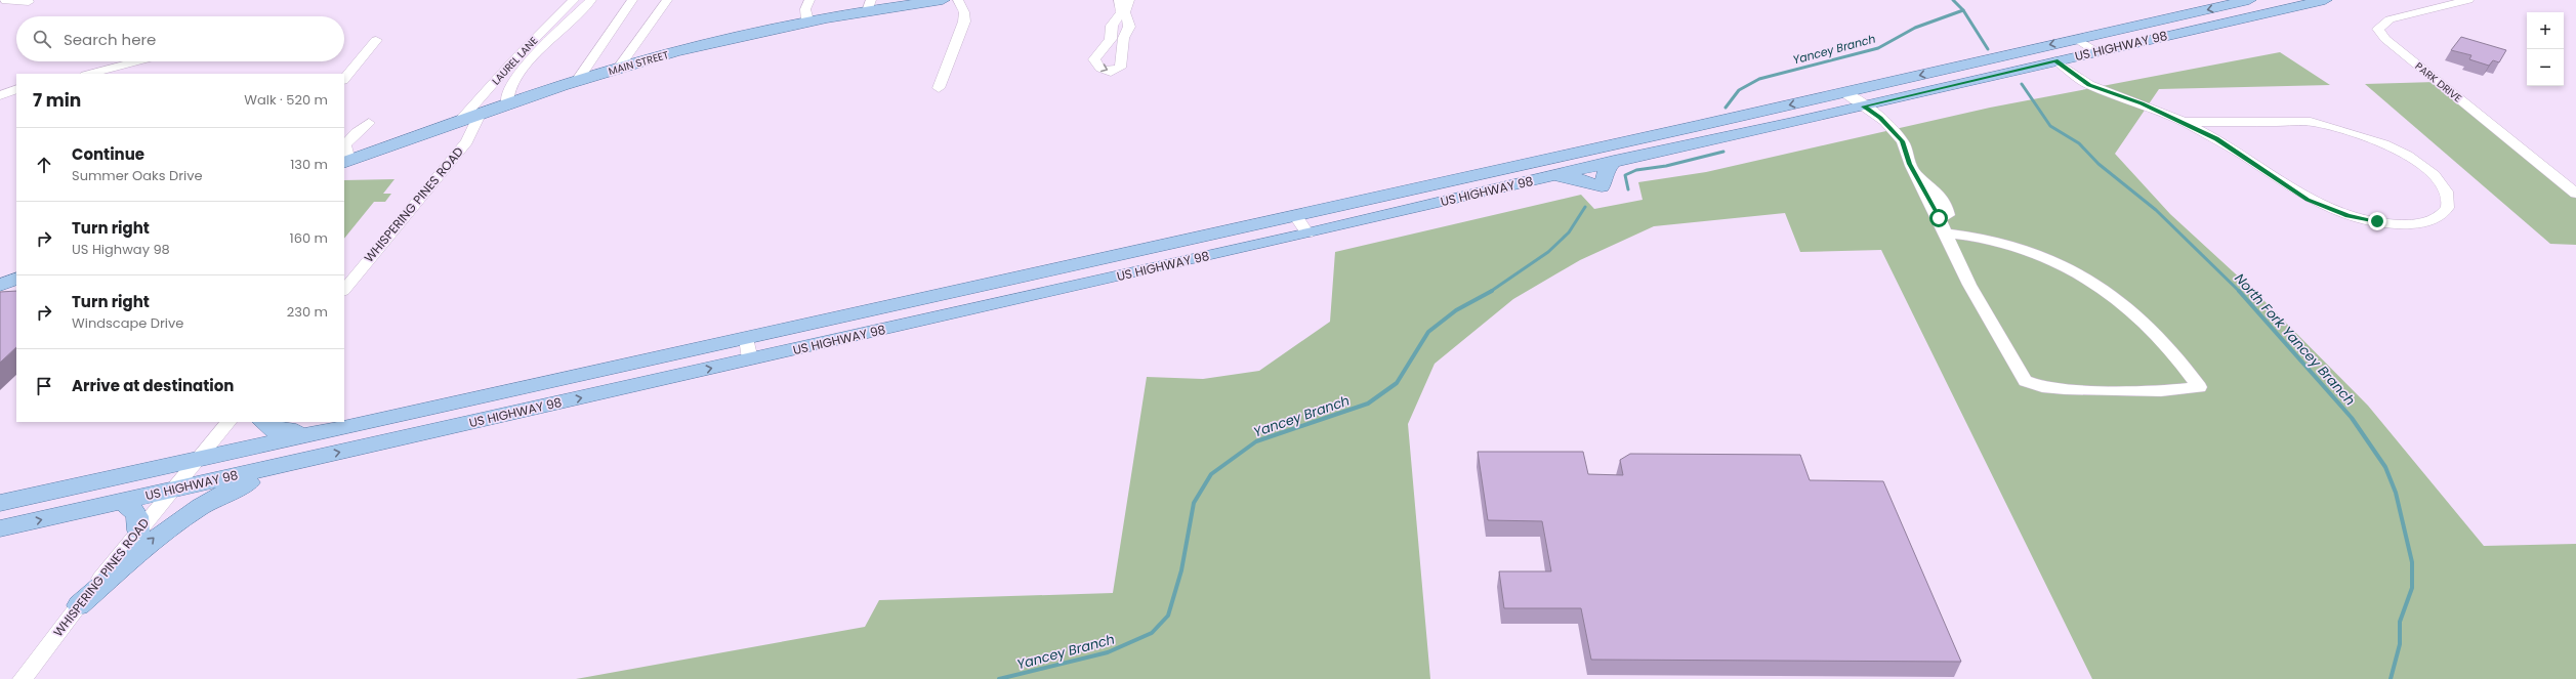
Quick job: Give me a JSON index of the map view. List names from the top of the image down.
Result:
{
  "streets": {
    "main road": ["US HIGHWAY 98", "MAIN STREET"],
    "street": ["LAUREL LANE", "PARK DRIVE", "WHISPERING PINES ROAD"]
  },
  "crossings": [
    ["US HIGHWAY 98", "WHISPERING PINES ROAD"],
    ["LAUREL LANE", "MAIN STREET"],
    ["MAIN STREET", "WHISPERING PINES ROAD"]
  ],
  "water": ["Yancey Branch", "North Fork Yancey Branch"],
  "page": {
    "map_buttons": ["+", "−"],
    "search": "Search here",
    "heading": ["7 min", "Walk · 520 m"],
    "list": [
      ["Continue", "Summer Oaks Drive", "130 m"],
      ["Turn right", "US Highway 98", "160 m"],
      ["Turn right", "Windscape Drive", "230 m"],
      "Arrive at destination"
    ]
  }
}
